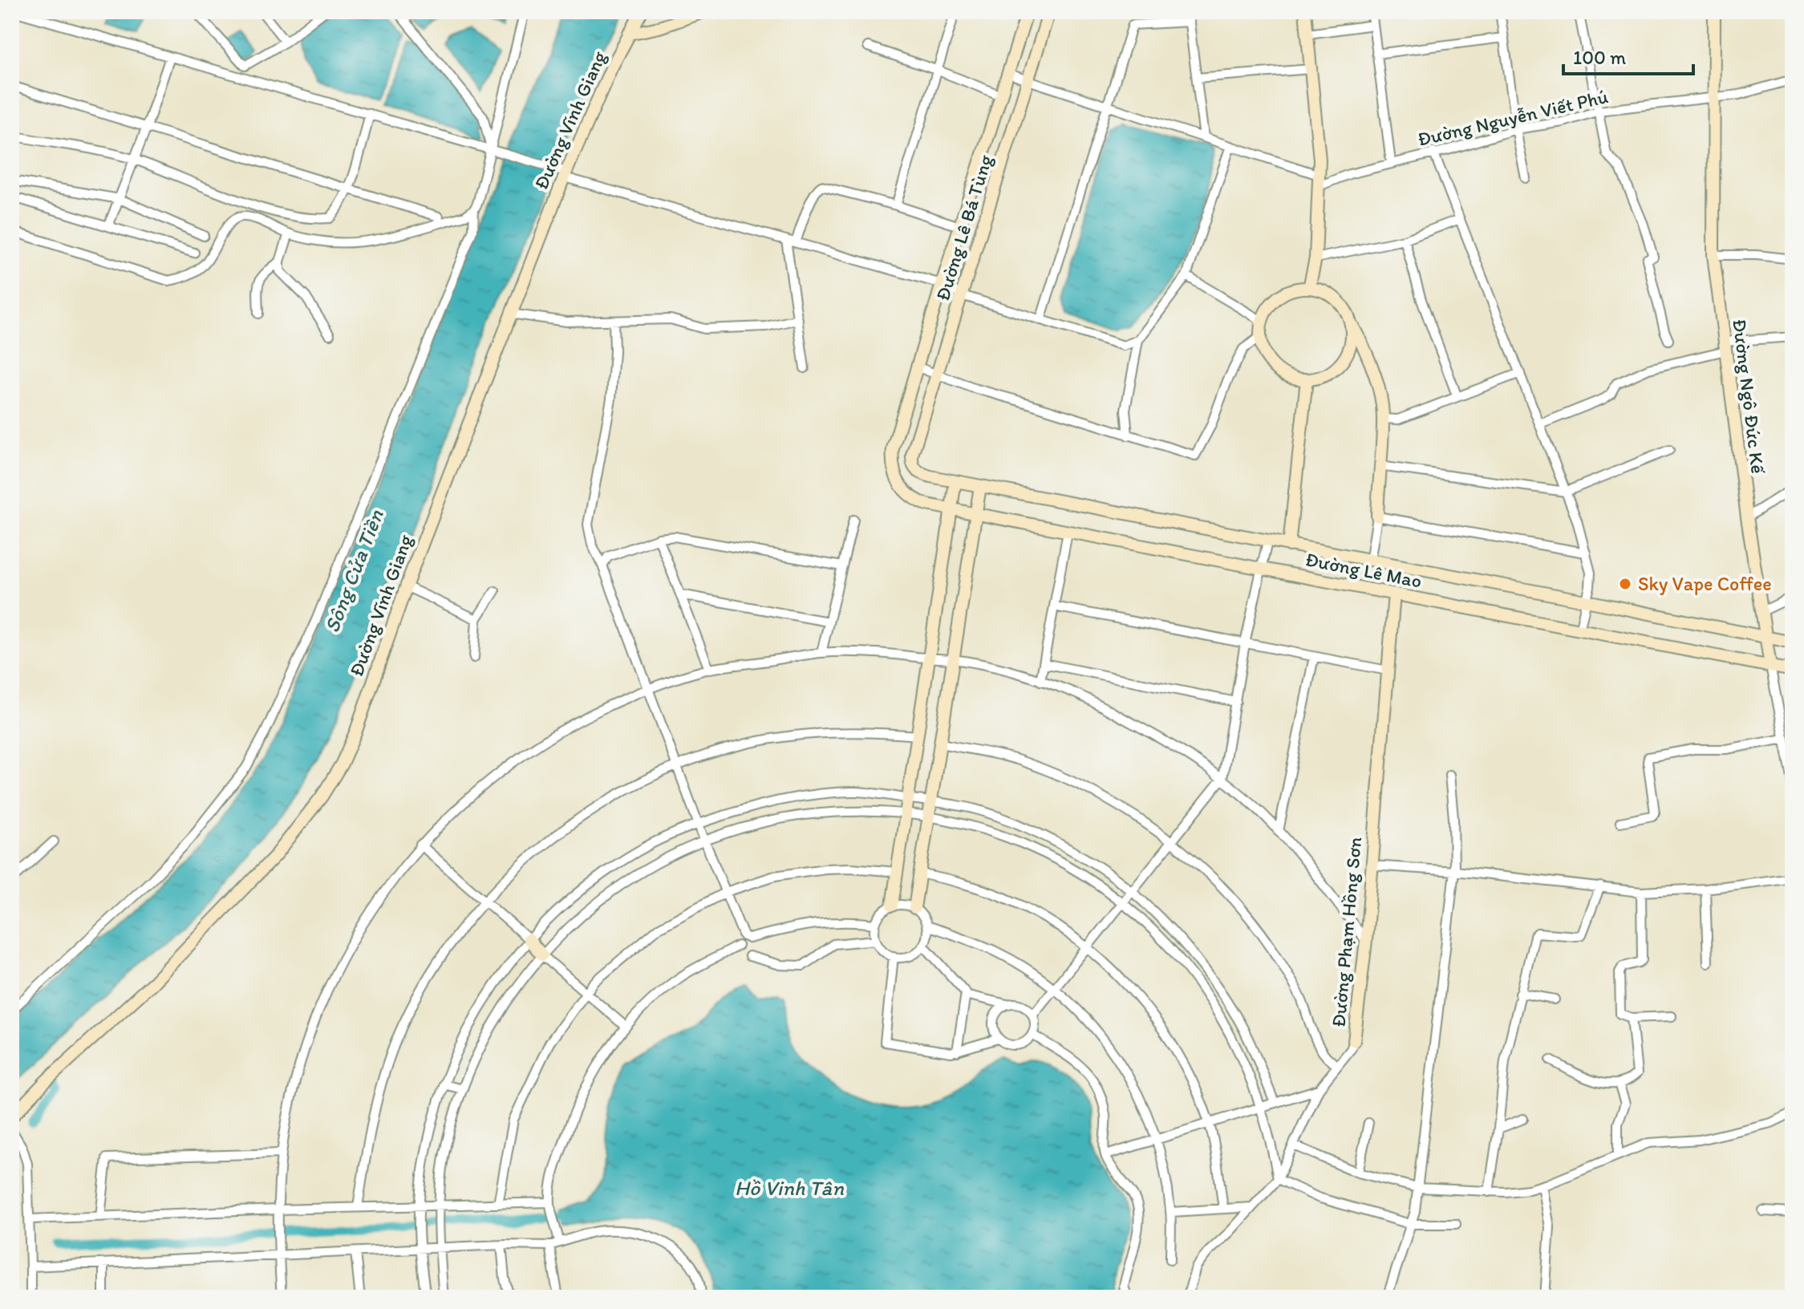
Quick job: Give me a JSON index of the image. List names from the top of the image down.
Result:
{
  "streets": {
    "street": [
      "Đường Nguyễn Viết Phú",
      "Đường Vĩnh Giang",
      "Đường Lê Bá Tùng",
      "Đường Ngô Đức Kế",
      "Đường Lê Mao",
      "Đường Phạm Hồng Sơn"
    ]
  },
  "crossings": [
    ["Đường Nguyễn Viết Phú", "Đường Ngô Đức Kế"],
    ["Đường Lê Bá Tùng", "Đường Lê Mao"],
    ["Đường Ngô Đức Kế", "Đường Lê Mao"],
    ["Đường Lê Mao", "Đường Phạm Hồng Sơn"]
  ],
  "water": ["Sông Cửa Tiền", "Hồ Vinh Tân"],
  "places": ["Sky Vape Coffee"],
  "scale_bar": "100 m"
}
